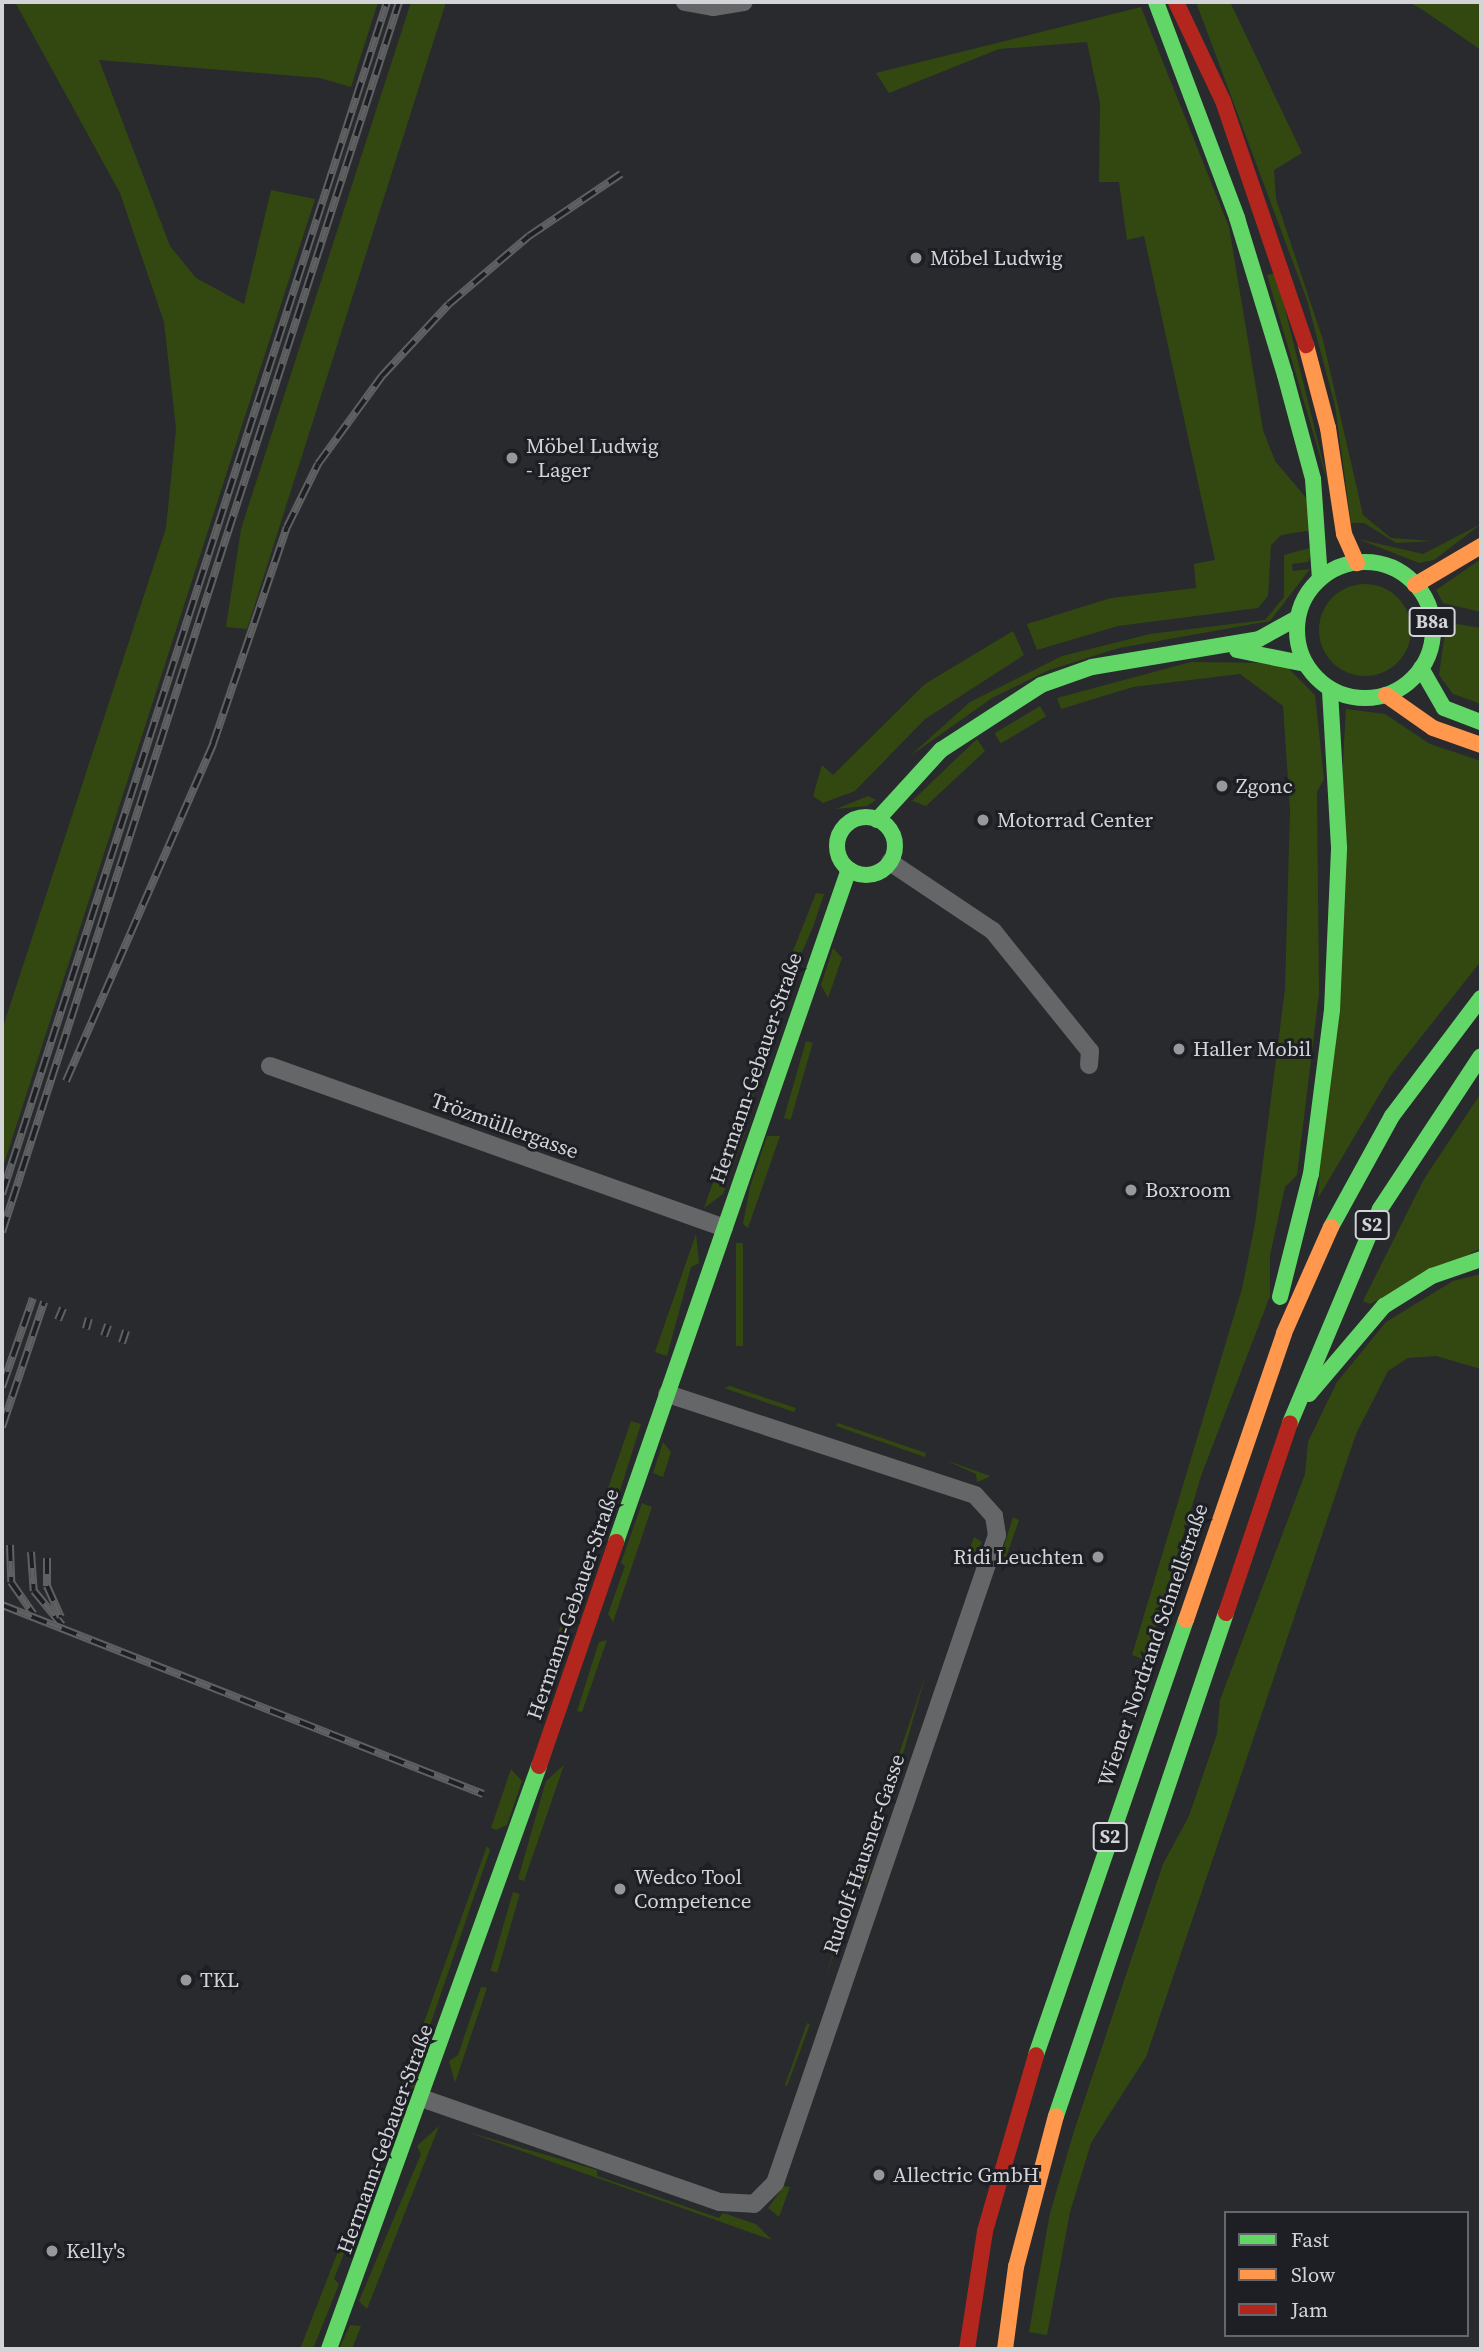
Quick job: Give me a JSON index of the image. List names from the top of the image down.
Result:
{
  "streets": {
    "main road": [
      "B8a",
      "Hermann-Gebauer-Straße",
      "S2",
      "Wiener Nordrand Schnellstraße"
    ],
    "street": ["Trözmüllergasse", "Rudolf-Hausner-Gasse"]
  },
  "crossings": [
    ["Hermann-Gebauer-Straße", "Trözmüllergasse"],
    ["Hermann-Gebauer-Straße", "Rudolf-Hausner-Gasse"]
  ],
  "places": [
    "Möbel Ludwig",
    "Möbel Ludwig - Lager",
    "Zgonc",
    "Motorrad Center",
    "Haller Mobil",
    "Boxroom",
    "Ridi Leuchten",
    "Wedco Tool Competence",
    "TKL",
    "Allectric GmbH",
    "Kelly's"
  ],
  "legend": ["Fast", "Slow", "Jam"]
}
